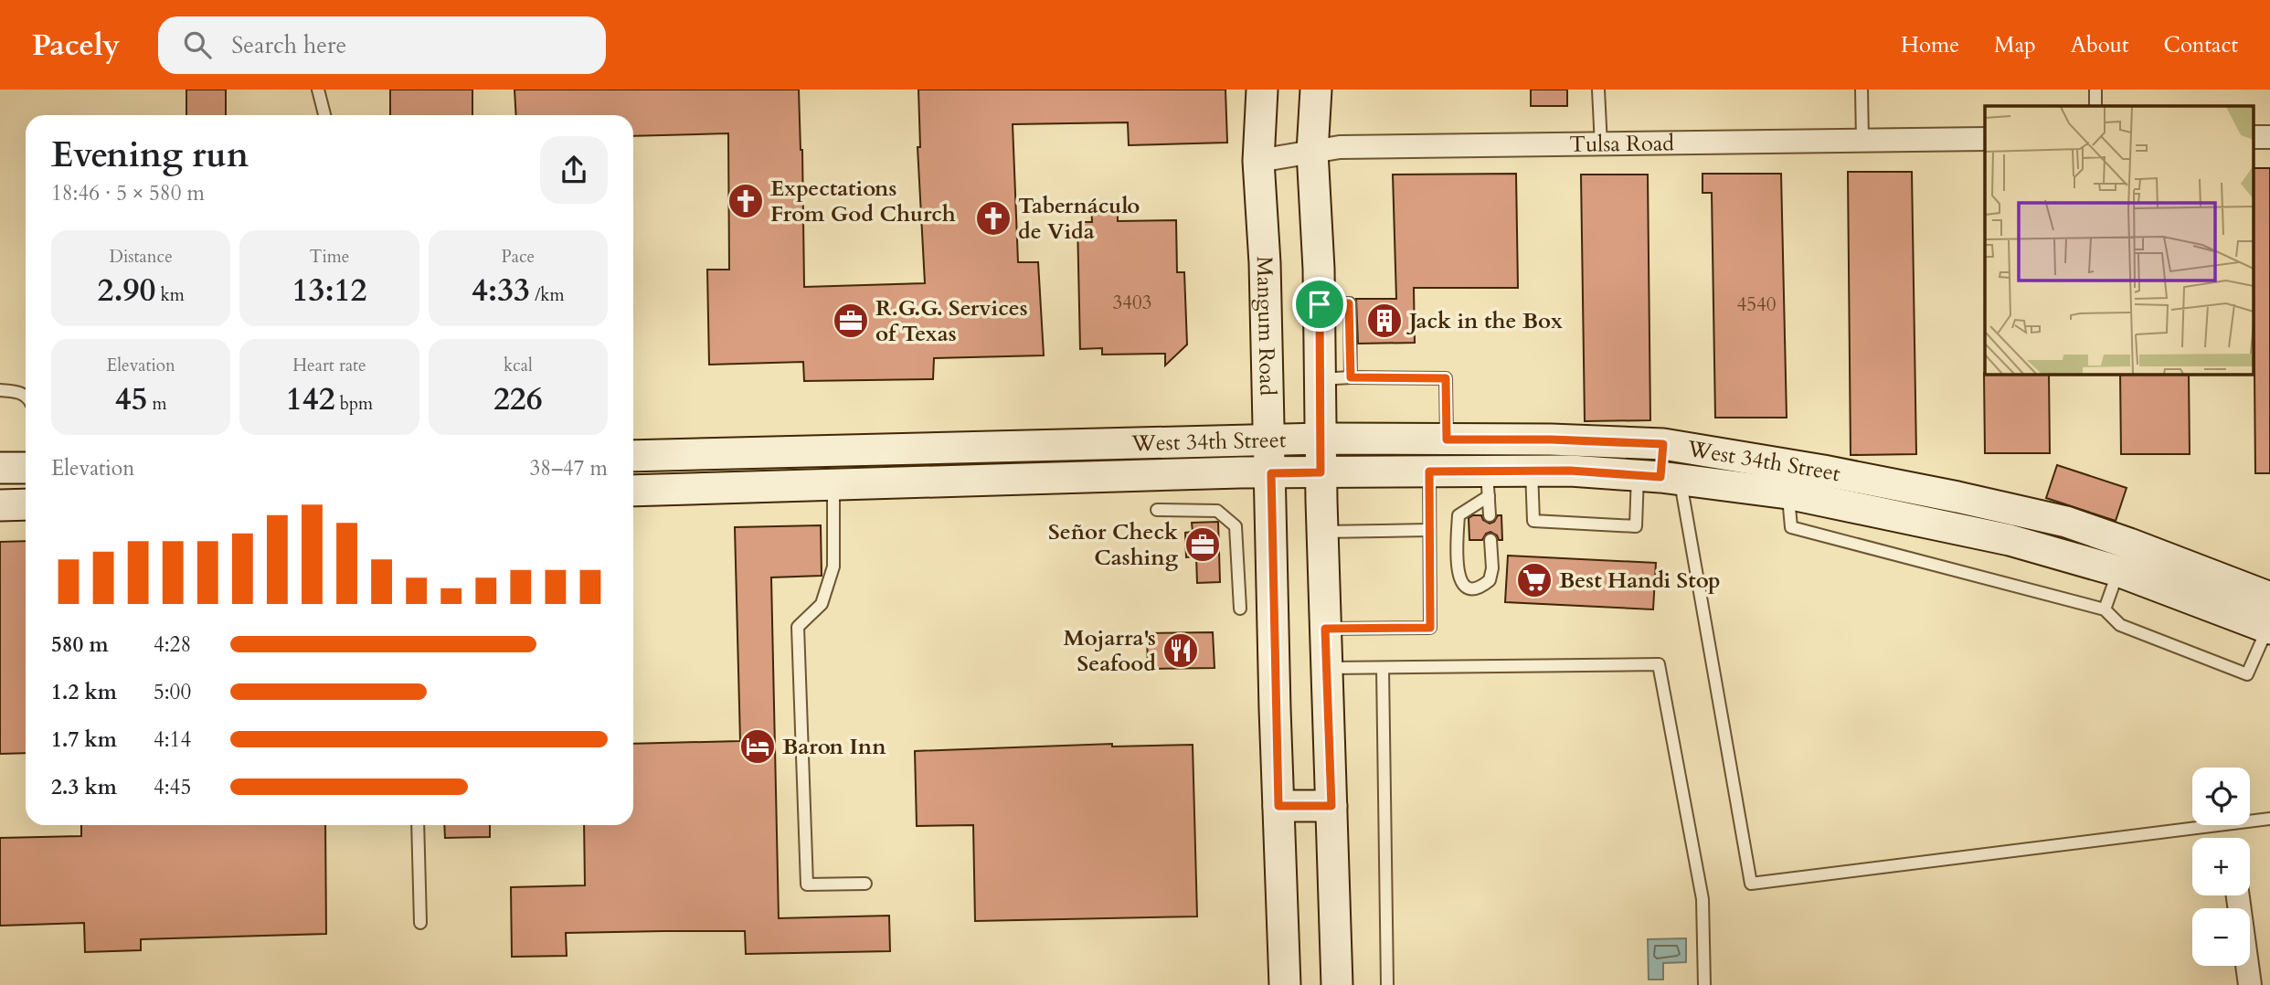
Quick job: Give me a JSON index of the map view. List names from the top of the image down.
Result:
{
  "streets": {
    "main road": ["Mangum Road", "West 34th Street"],
    "street": ["Tulsa Road"]
  },
  "crossings": [
    ["Tulsa Road", "Mangum Road"],
    ["Mangum Road", "West 34th Street"]
  ],
  "places": {
    "church": ["Expectations From God Church", "Tabernáculo de Vida"],
    "office": ["R.G.G. Services of Texas", "Señor Check Cashing"],
    "building": ["Jack in the Box"],
    "supermarket": ["Best Handi Stop"],
    "restaurant": ["Mojarra's Seafood"],
    "hotel": ["Baron Inn"]
  },
  "house_numbers": ["3403", "4540"],
  "page": {
    "header": "Pacely",
    "search": "Search here",
    "nav": [
      "Home",
      "Map",
      "About",
      "Contact"
    ],
    "heading": ["Evening run", "18:46 · 5 × 580 m"],
    "stats": [
      ["Distance", "2.90 km"],
      ["Time", "13:12"],
      ["Pace", "4:33 /km"],
      ["Elevation", "45 m"],
      ["Heart rate", "142 bpm"],
      ["kcal", "226"]
    ],
    "chart": ["Elevation", "38–47 m"],
    "list": [
      {
        "name": "580 m",
        "note": "4:28"
      },
      {
        "name": "1.2 km",
        "note": "5:00"
      },
      {
        "name": "1.7 km",
        "note": "4:14"
      },
      {
        "name": "2.3 km",
        "note": "4:45"
      }
    ],
    "map_buttons": ["+", "−"]
  }
}
